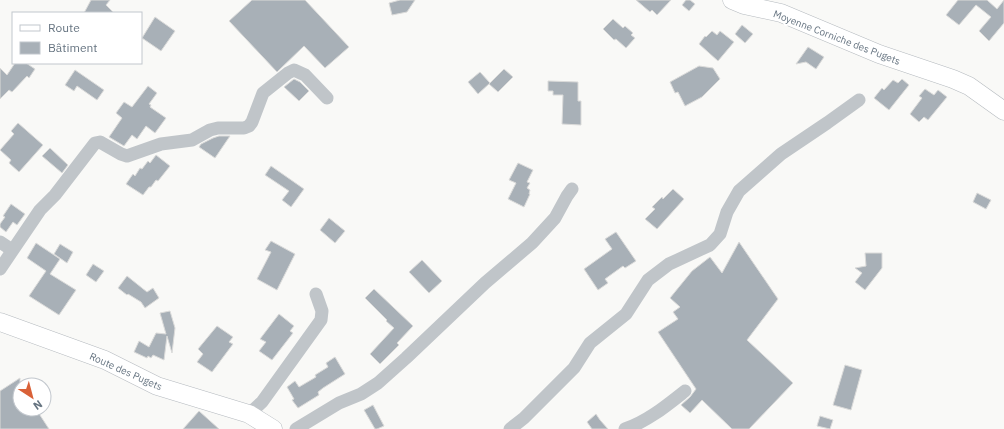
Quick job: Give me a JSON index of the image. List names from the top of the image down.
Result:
{
  "streets": {
    "main road": ["Moyenne Corniche des Pugets", "Route des Pugets"]
  },
  "legend": ["Route", "Bâtiment"],
  "north": "bottom right"
}
